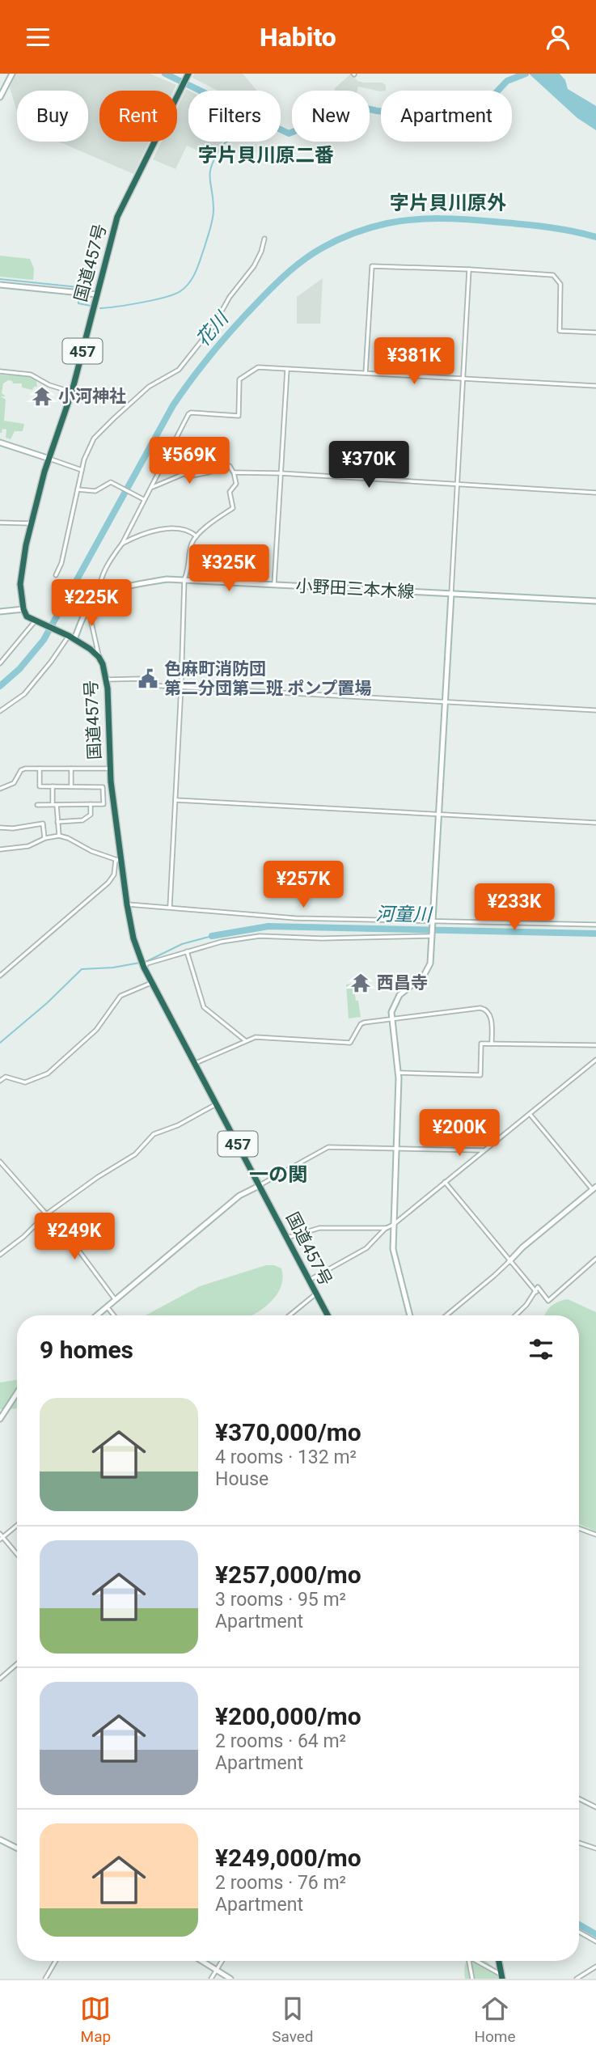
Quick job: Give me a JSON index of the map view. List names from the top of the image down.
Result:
{
  "streets": {
    "highway": ["国道457号", "457"],
    "street": ["小野田三本木線"]
  },
  "crossings": [
    ["国道457号", "小野田三本木線"]
  ],
  "districts": ["字片貝川原二番", "字片貝川原外", "一の関"],
  "water": ["花川", "河童川"],
  "places": {
    "temple": ["小河神社", "西昌寺"],
    "public building": ["色麻町消防団 第二分団第二班 ポンプ置場"]
  },
  "page": {
    "header": "Habito",
    "chip": [
      "Buy",
      "Rent",
      "Filters",
      "New",
      "Apartment"
    ],
    "price": [
      "¥381K",
      "¥569K",
      "¥370K",
      "¥325K",
      "¥225K",
      "¥257K",
      "¥233K",
      "¥200K",
      "¥249K"
    ],
    "heading": "9 homes",
    "list": [
      {
        "name": "¥370,000/mo",
        "note": "4 rooms · 132 m² · House"
      },
      {
        "name": "¥257,000/mo",
        "note": "3 rooms · 95 m² · Apartment"
      },
      {
        "name": "¥200,000/mo",
        "note": "2 rooms · 64 m² · Apartment"
      },
      {
        "name": "¥249,000/mo",
        "note": "2 rooms · 76 m² · Apartment"
      }
    ],
    "tabs": ["Map", "Saved", "Home"]
  }
}
